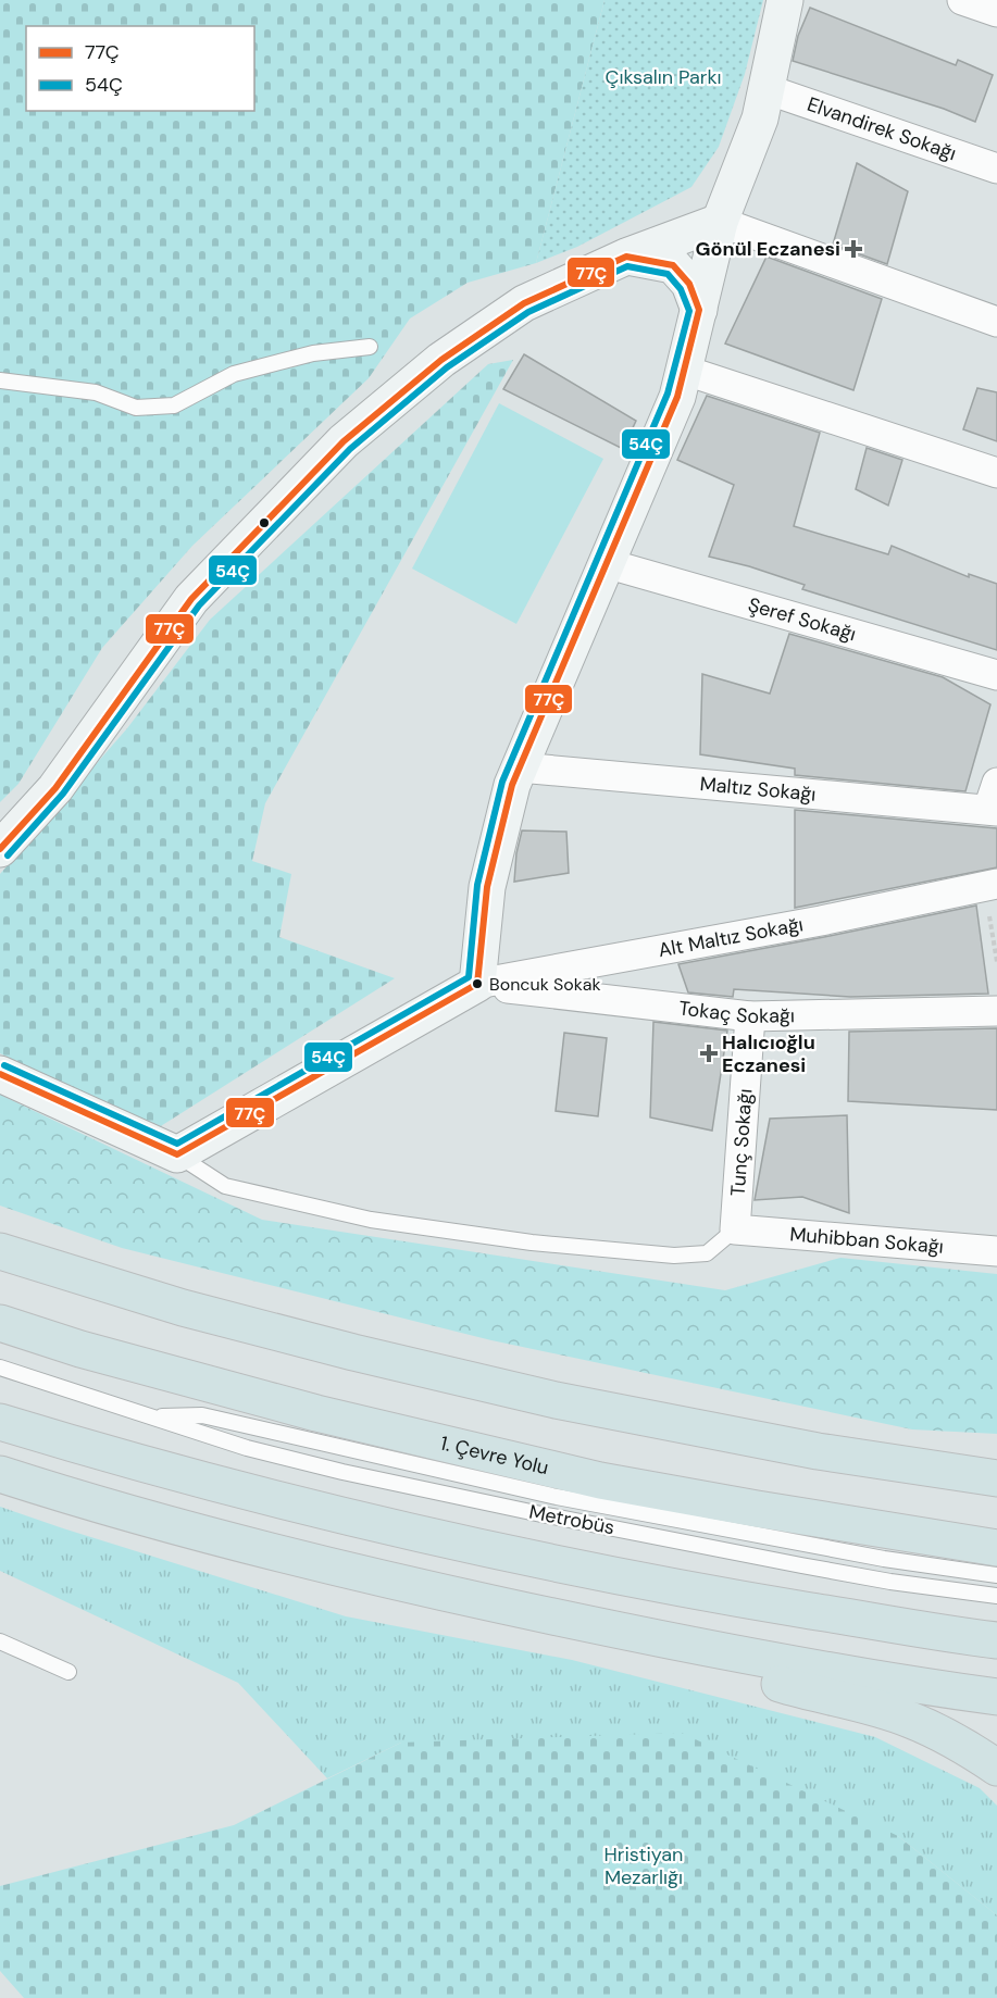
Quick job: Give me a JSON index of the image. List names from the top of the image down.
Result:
{
  "streets": {
    "highway": ["1. Çevre Yolu"],
    "street": [
      "Elvandirek Sokağı",
      "Şeref Sokağı",
      "Maltız Sokağı",
      "Alt Maltız Sokağı",
      "Tokaç Sokağı",
      "Tunç Sokağı",
      "Muhibban Sokağı"
    ],
    "lane": ["Metrobüs"]
  },
  "crossings": [
    ["Alt Maltız Sokağı", "Tokaç Sokağı"],
    ["Tokaç Sokağı", "Tunç Sokağı"],
    ["Tunç Sokağı", "Muhibban Sokağı"]
  ],
  "parks": ["Çıksalın Parkı", "Hristiyan Mezarlığı"],
  "places": {
    "health": ["Gönül Eczanesi", "Halıcıoğlu Eczanesi"],
    "other": ["Boncuk Sokak"]
  },
  "lines": ["transit line 77Ç", "transit line 54Ç"],
  "legend": ["77Ç", "54Ç"]
}
